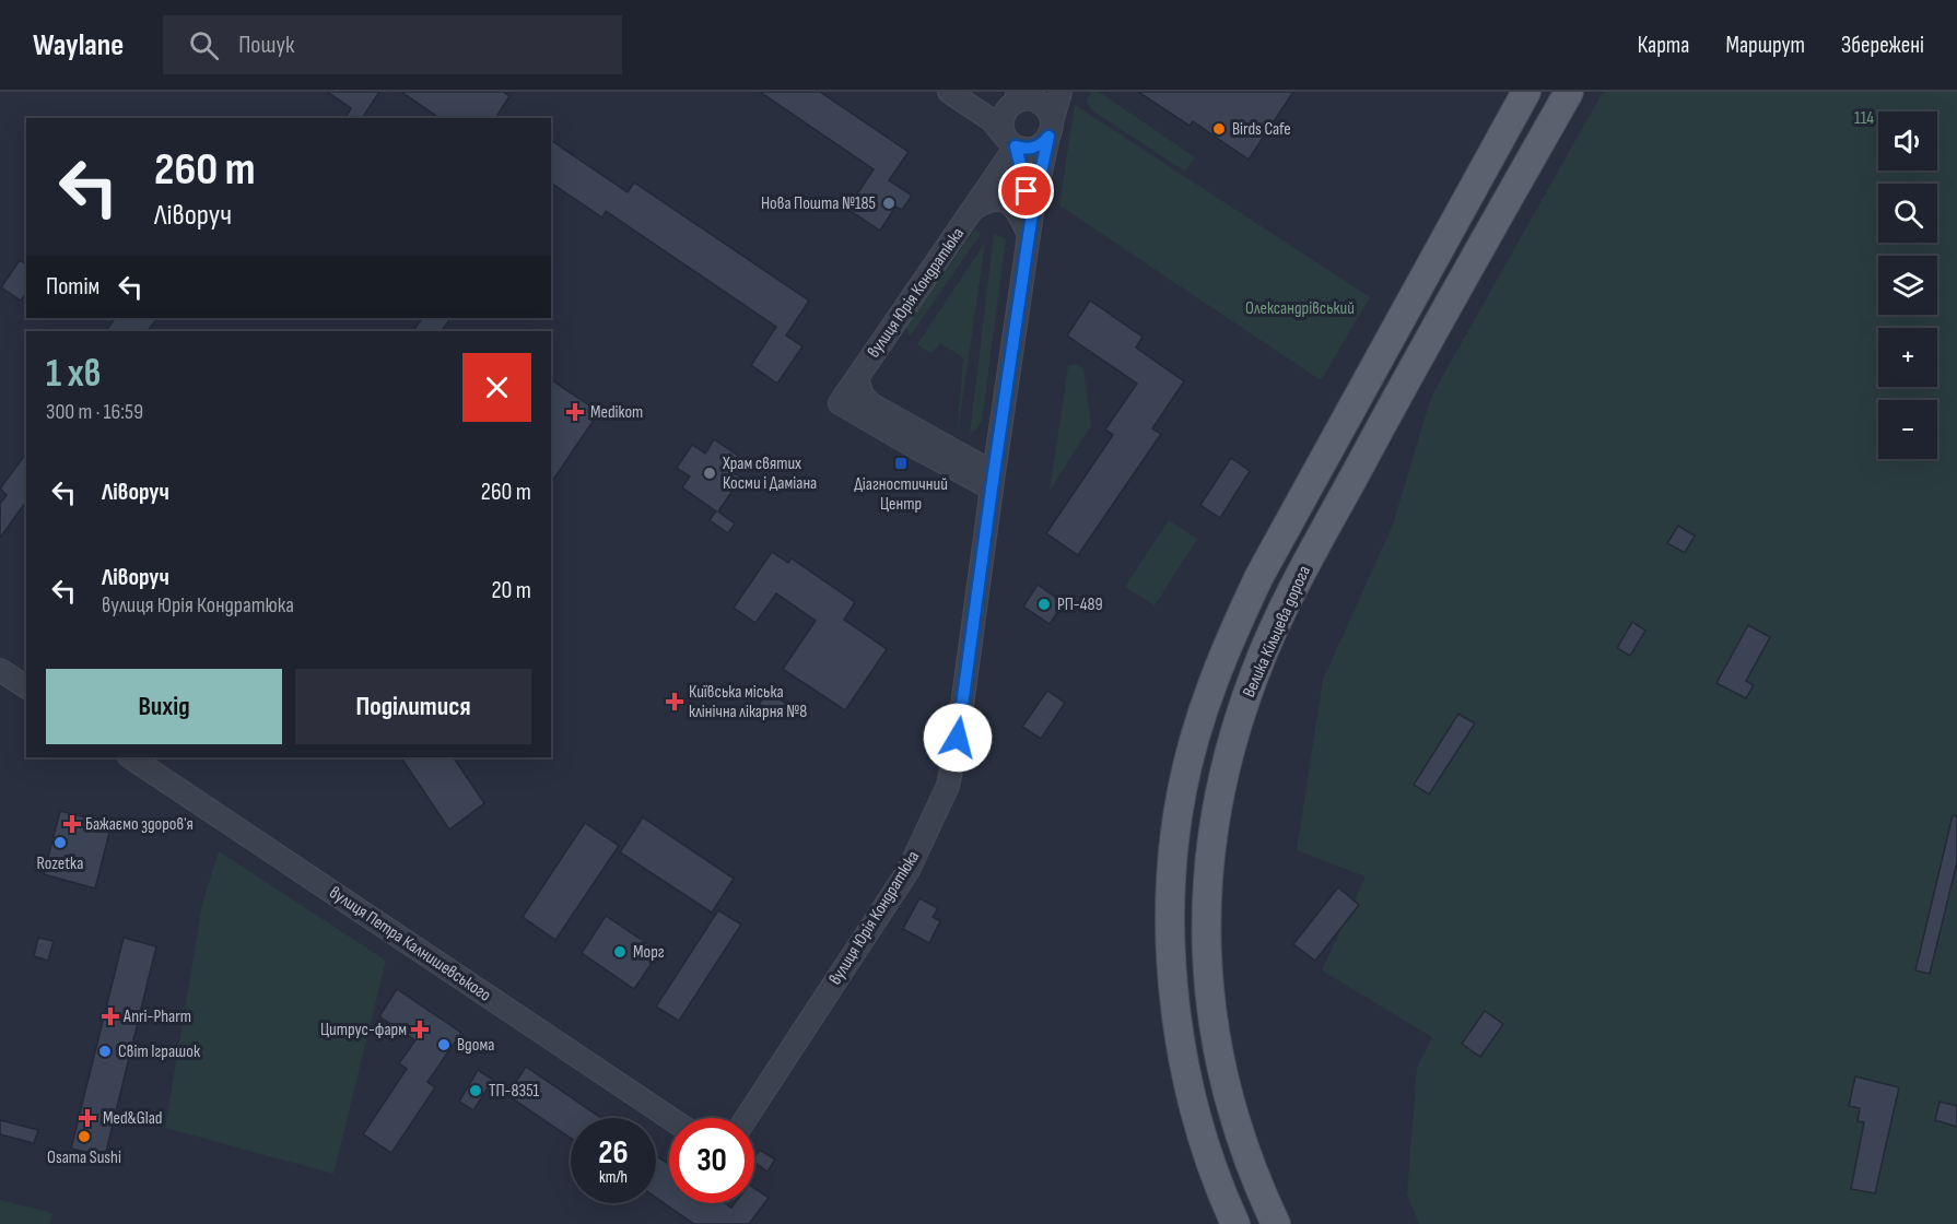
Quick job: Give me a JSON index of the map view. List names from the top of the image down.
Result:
{
  "streets": {
    "main road": ["Велика Кільцева дорога"],
    "street": ["вулиця Юрія Кондратюка", "вулиця Петра Калнишевського"]
  },
  "parks": ["114", "Олександрівський"],
  "places": {
    "other": [
      "Birds Cafe",
      "Нова Пошта №185",
      "Храм святих Косми і Даміана",
      "РП-489",
      "Rozetka",
      "Морг",
      "Вдома",
      "Світ Іграшок",
      "ТП-8351",
      "Osama Sushi"
    ],
    "health": [
      "Medikom",
      "Київська міська клінічна лікарня №8",
      "Бажаємо здоровʼя",
      "Anri-Pharm",
      "Цитрус-фарм",
      "Med&Glad"
    ],
    "transit": ["Діагностичний Центр"]
  },
  "page": {
    "header": "Waylane",
    "search": "Пошук",
    "nav": ["Карта", "Маршрут", "Збережені"],
    "map_buttons": ["+", "−"],
    "turn": ["260 m", "Ліворуч"],
    "then": "Потім",
    "heading": ["1 хв", "300 m · 16:59"],
    "list": [
      {
        "name": "Ліворуч",
        "value": "260 m"
      },
      {
        "name": "Ліворуч",
        "note": "вулиця Юрія Кондратюка",
        "value": "20 m"
      }
    ],
    "buttons": ["Вихід", "Поділитися"],
    "speed": "26 km/h",
    "limit": "30"
  }
}
